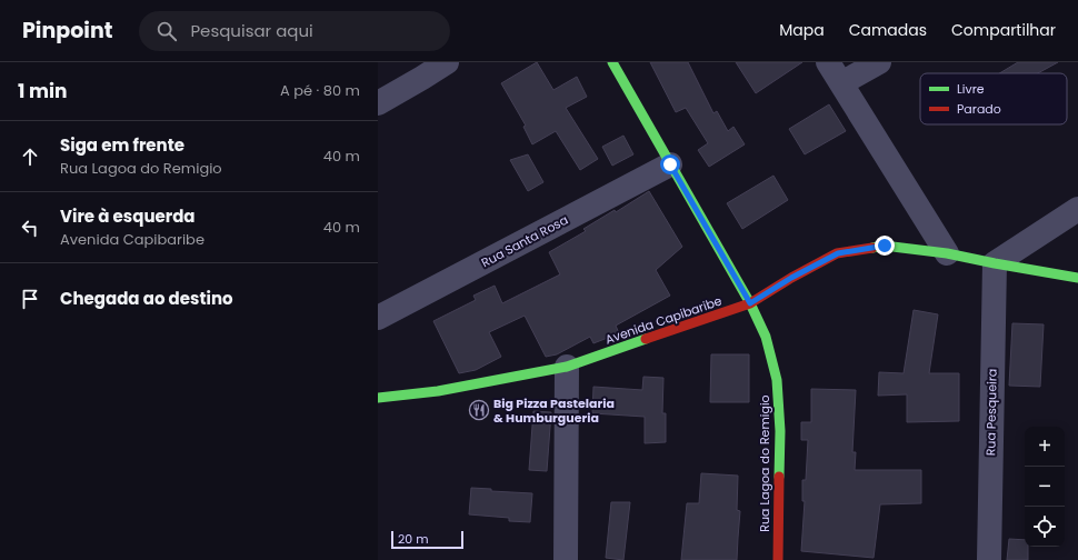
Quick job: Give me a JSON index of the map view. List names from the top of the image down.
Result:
{
  "streets": {
    "street": [
      "Rua Santa Rosa",
      "Avenida Capibaribe",
      "Rua Pesqueira",
      "Rua Lagoa do Remigio"
    ]
  },
  "crossings": [
    ["Rua Santa Rosa", "Rua Lagoa do Remigio"],
    ["Avenida Capibaribe", "Rua Pesqueira"],
    ["Avenida Capibaribe", "Rua Lagoa do Remigio"]
  ],
  "places": {
    "restaurant": ["Big Pizza Pastelaria & Humburgueria"]
  },
  "legend": ["Livre", "Parado"],
  "scale_bar": "20 m",
  "page": {
    "header": "Pinpoint",
    "search": "Pesquisar aqui",
    "nav": ["Mapa", "Camadas", "Compartilhar"],
    "heading": ["1 min", "A pé · 80 m"],
    "list": [
      ["Siga em frente", "Rua Lagoa do Remigio", "40 m"],
      ["Vire à esquerda", "Avenida Capibaribe", "40 m"],
      "Chegada ao destino"
    ],
    "map_buttons": ["+", "−"],
    "scale": "20 m"
  }
}
